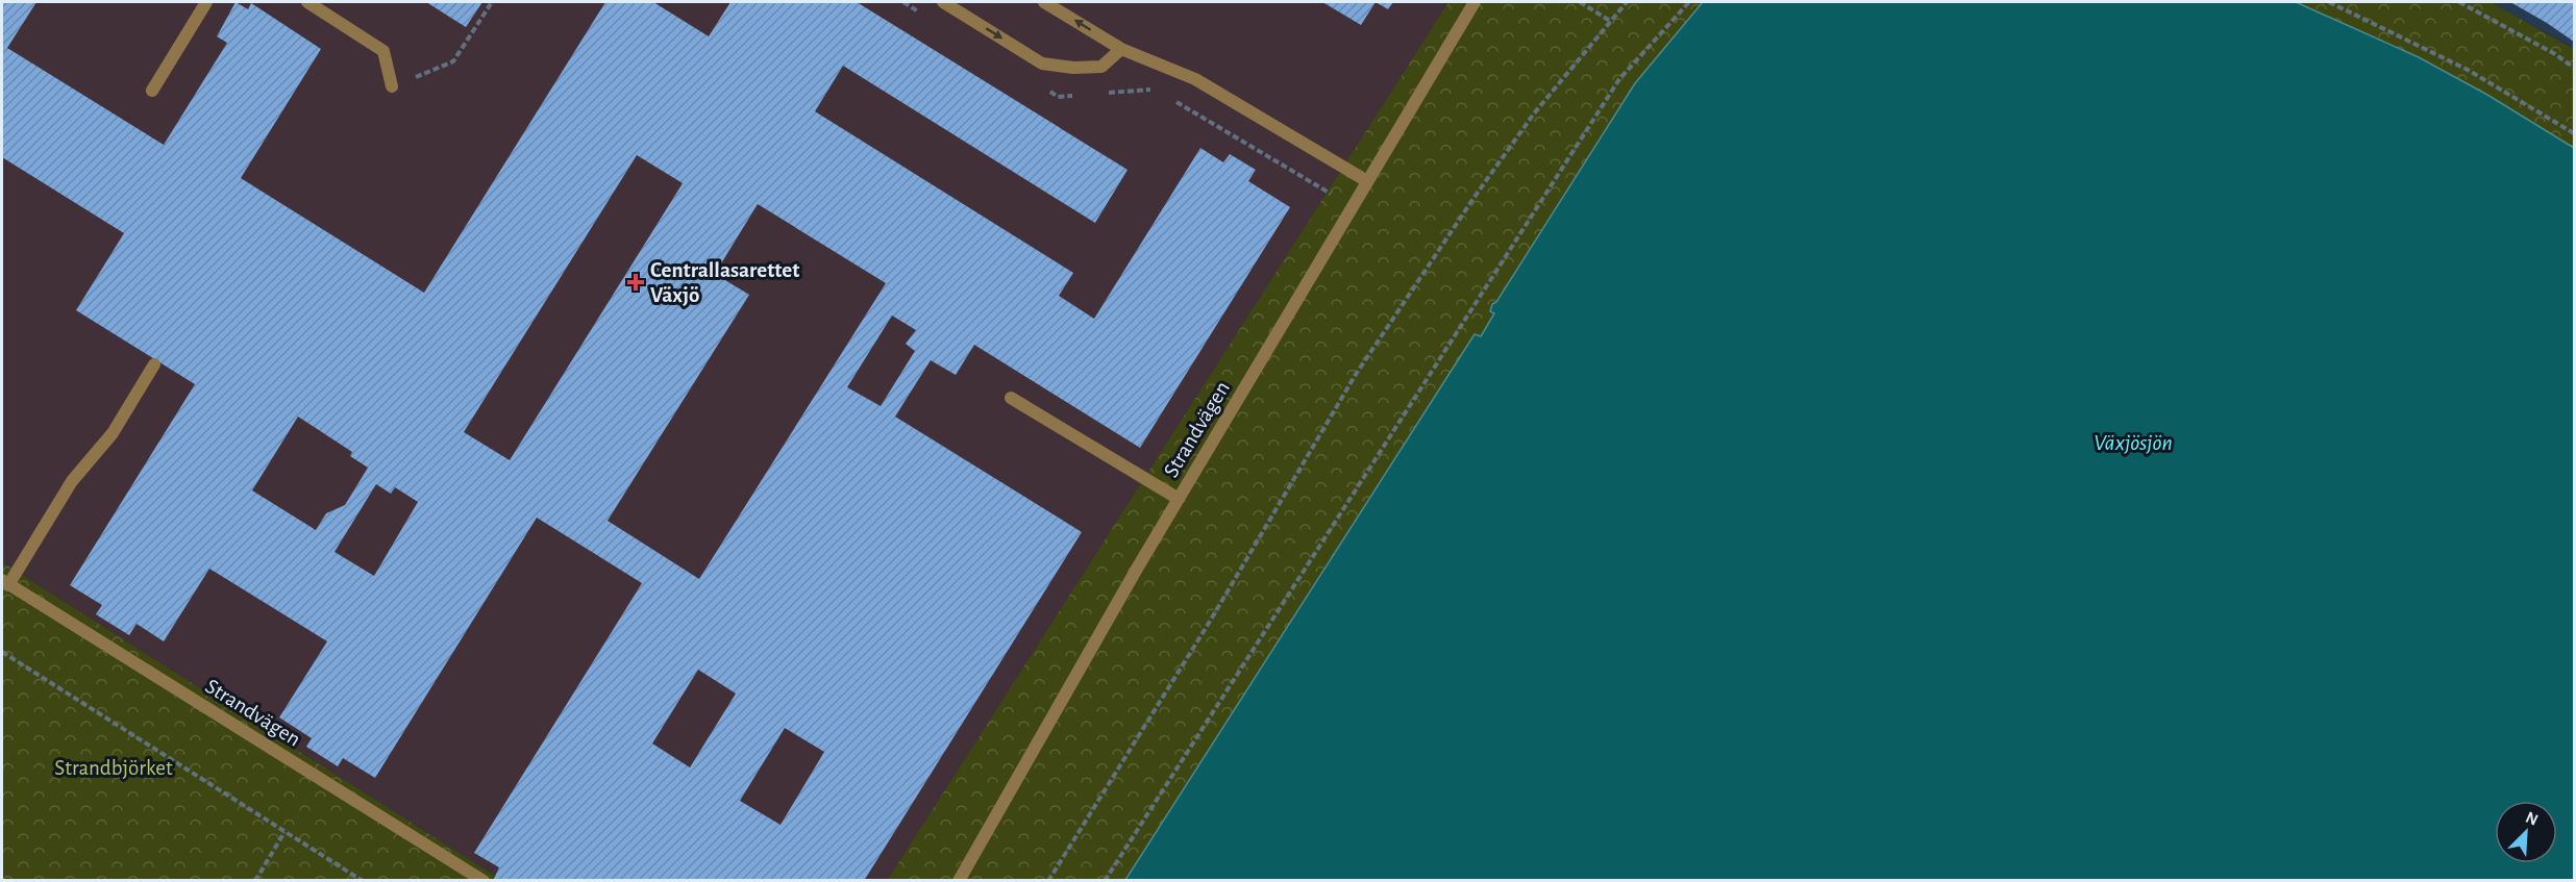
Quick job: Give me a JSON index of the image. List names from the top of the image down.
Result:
{
  "streets": {
    "street": ["Strandvägen"]
  },
  "water": ["Växjösjön"],
  "parks": ["Strandbjörket"],
  "places": {
    "health": ["Centrallasarettet Växjö"]
  },
  "north": "top right"
}
